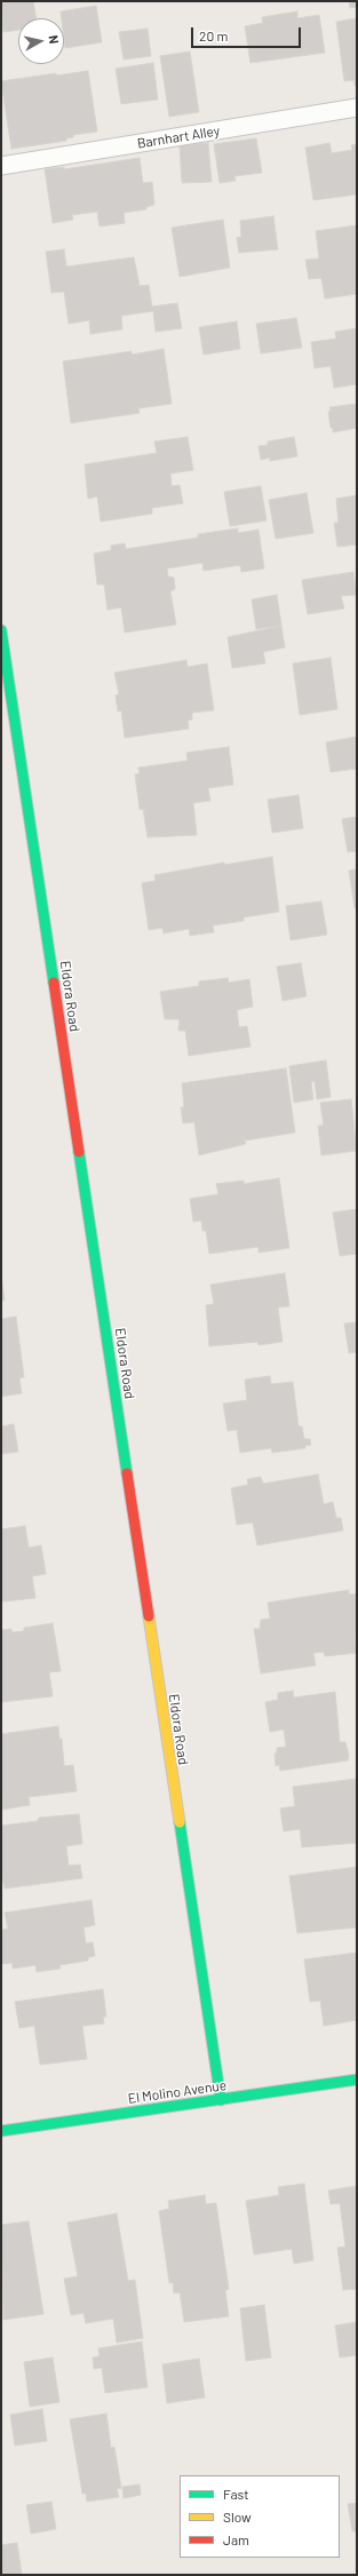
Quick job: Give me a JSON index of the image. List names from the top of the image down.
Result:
{
  "streets": {
    "street": ["Eldora Road", "El Molino Avenue"],
    "lane": ["Barnhart Alley"]
  },
  "crossings": [
    ["Eldora Road", "El Molino Avenue"]
  ],
  "legend": ["Fast", "Slow", "Jam"],
  "scale_bar": "20 m",
  "north": "right"
}
